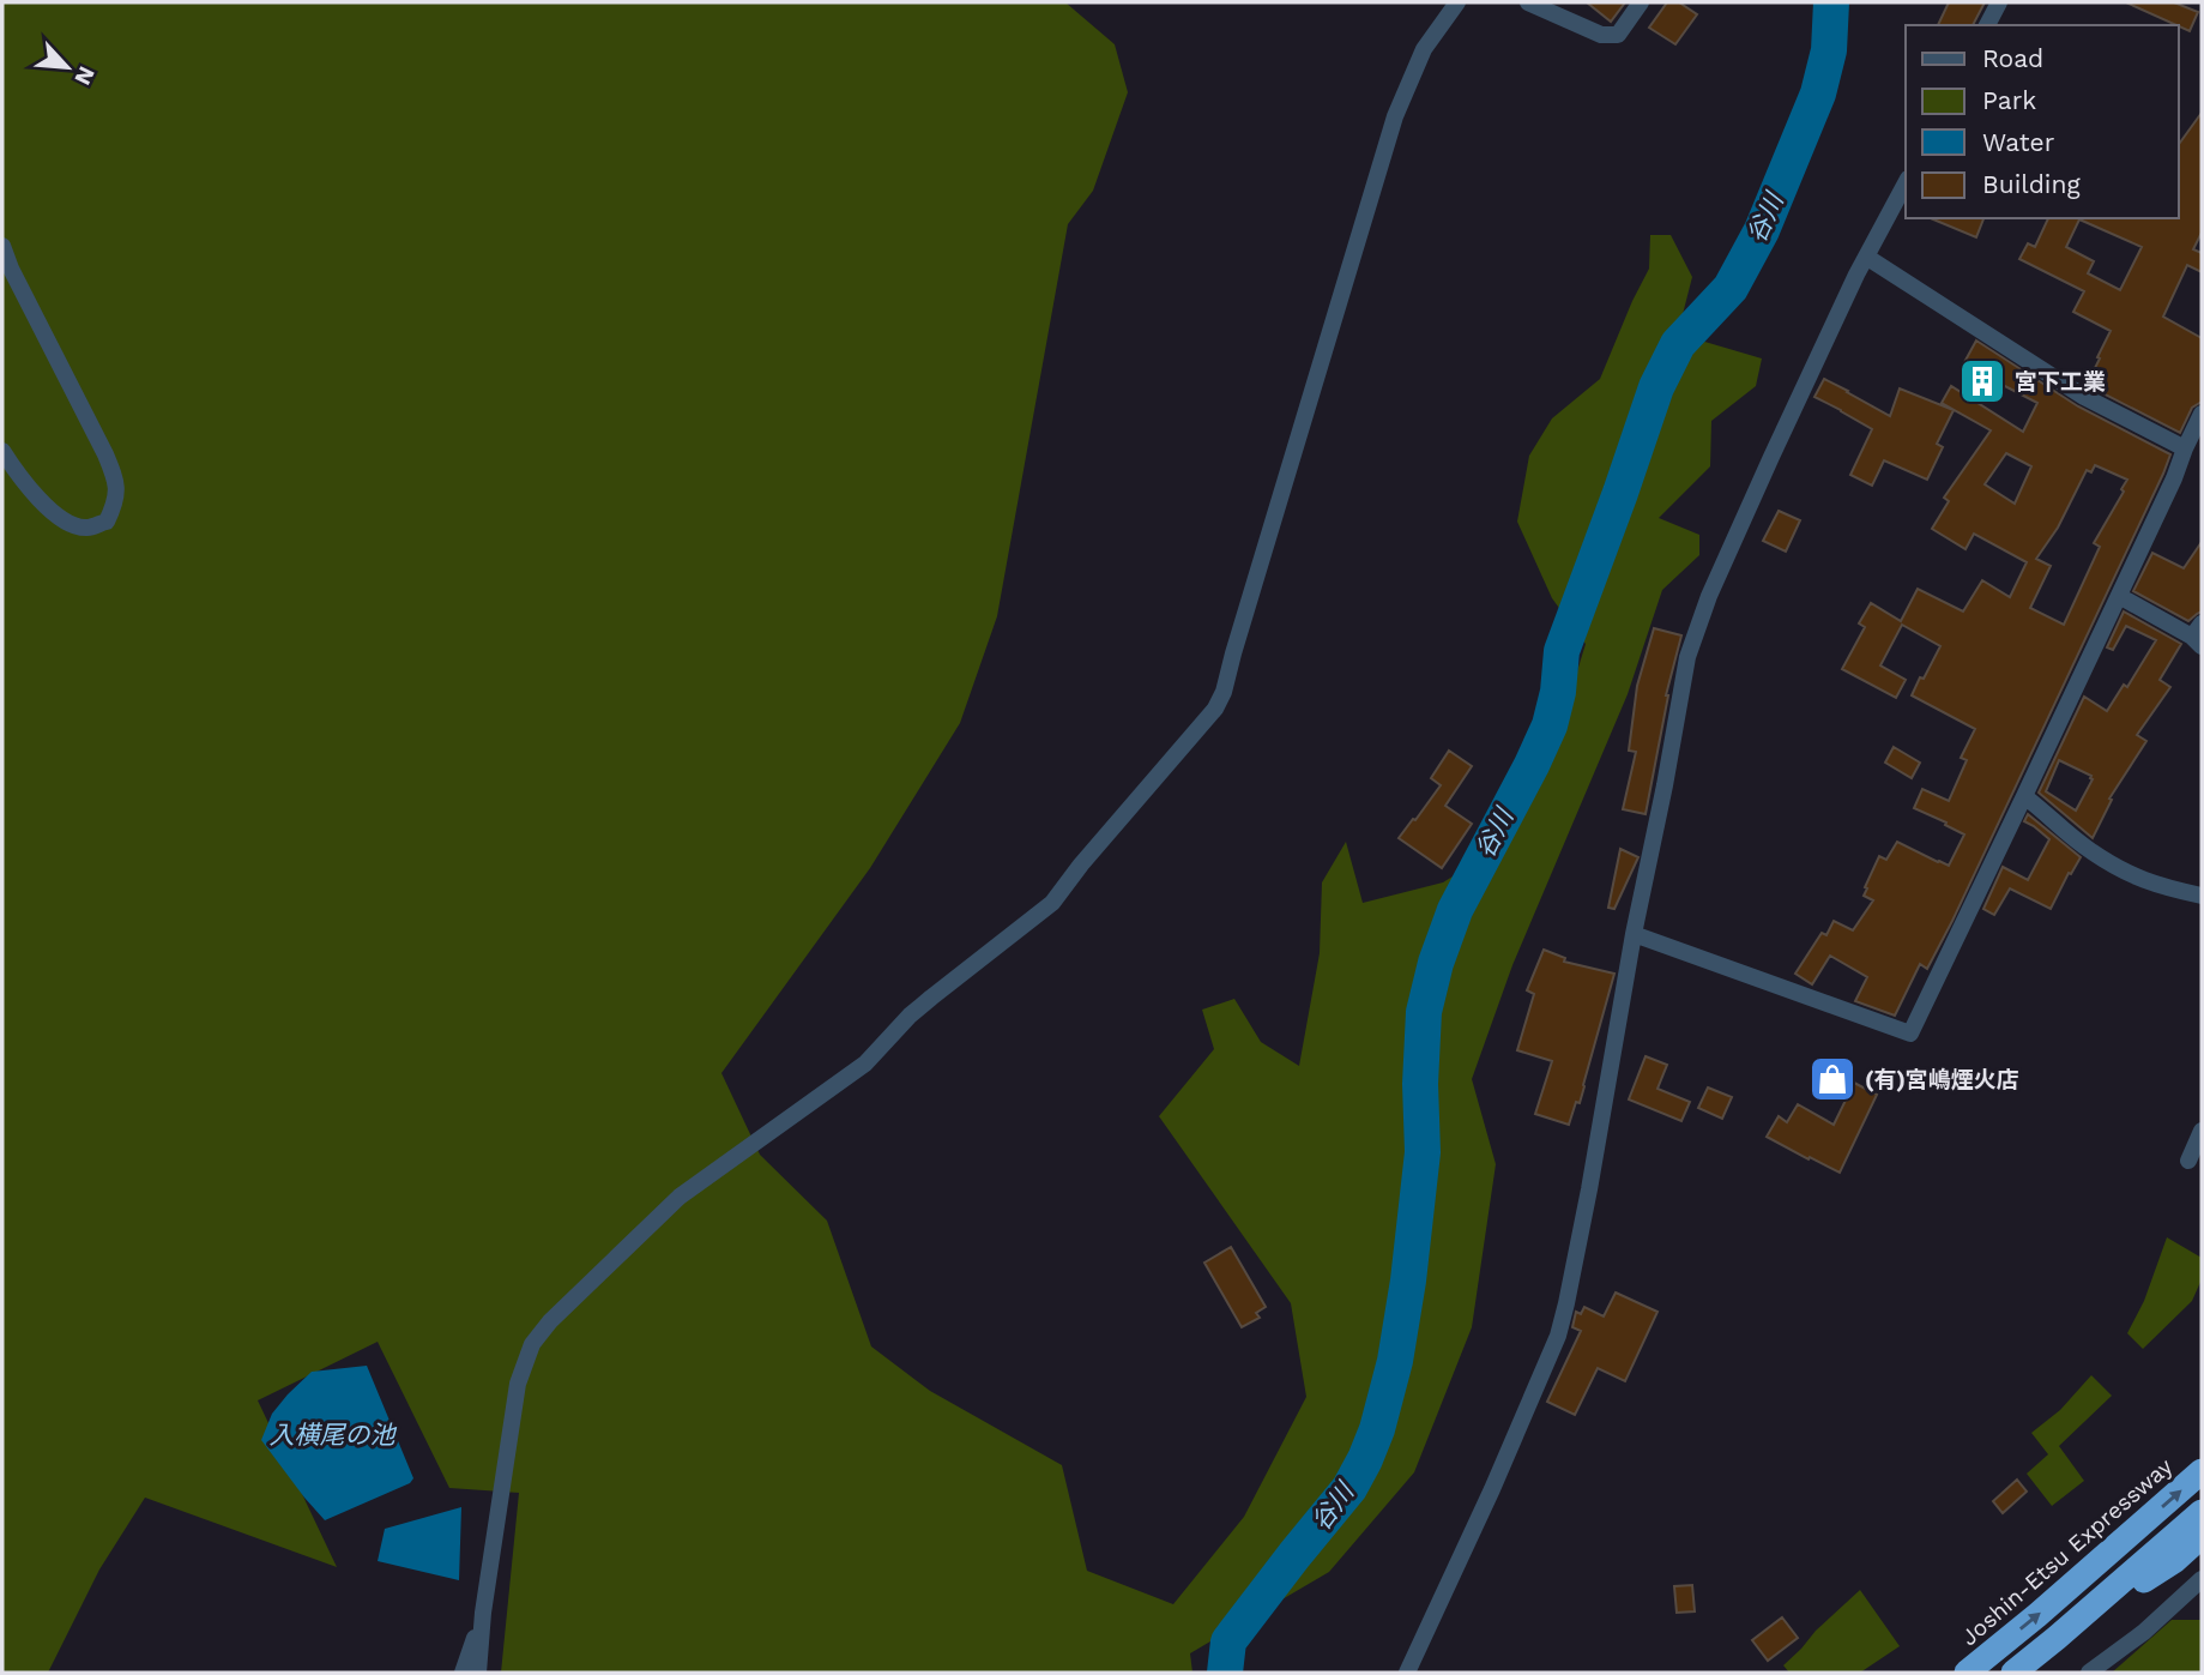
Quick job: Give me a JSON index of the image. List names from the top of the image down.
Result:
{
  "streets": {
    "highway": ["Joshin-Etsu Expressway"]
  },
  "water": ["谷川", "入横尾の池"],
  "places": {
    "building": ["宮下工業"],
    "shop": ["(有)宮嶋煙火店"]
  },
  "legend": [
    "Road",
    "Park",
    "Water",
    "Building"
  ],
  "north": "bottom right"
}
